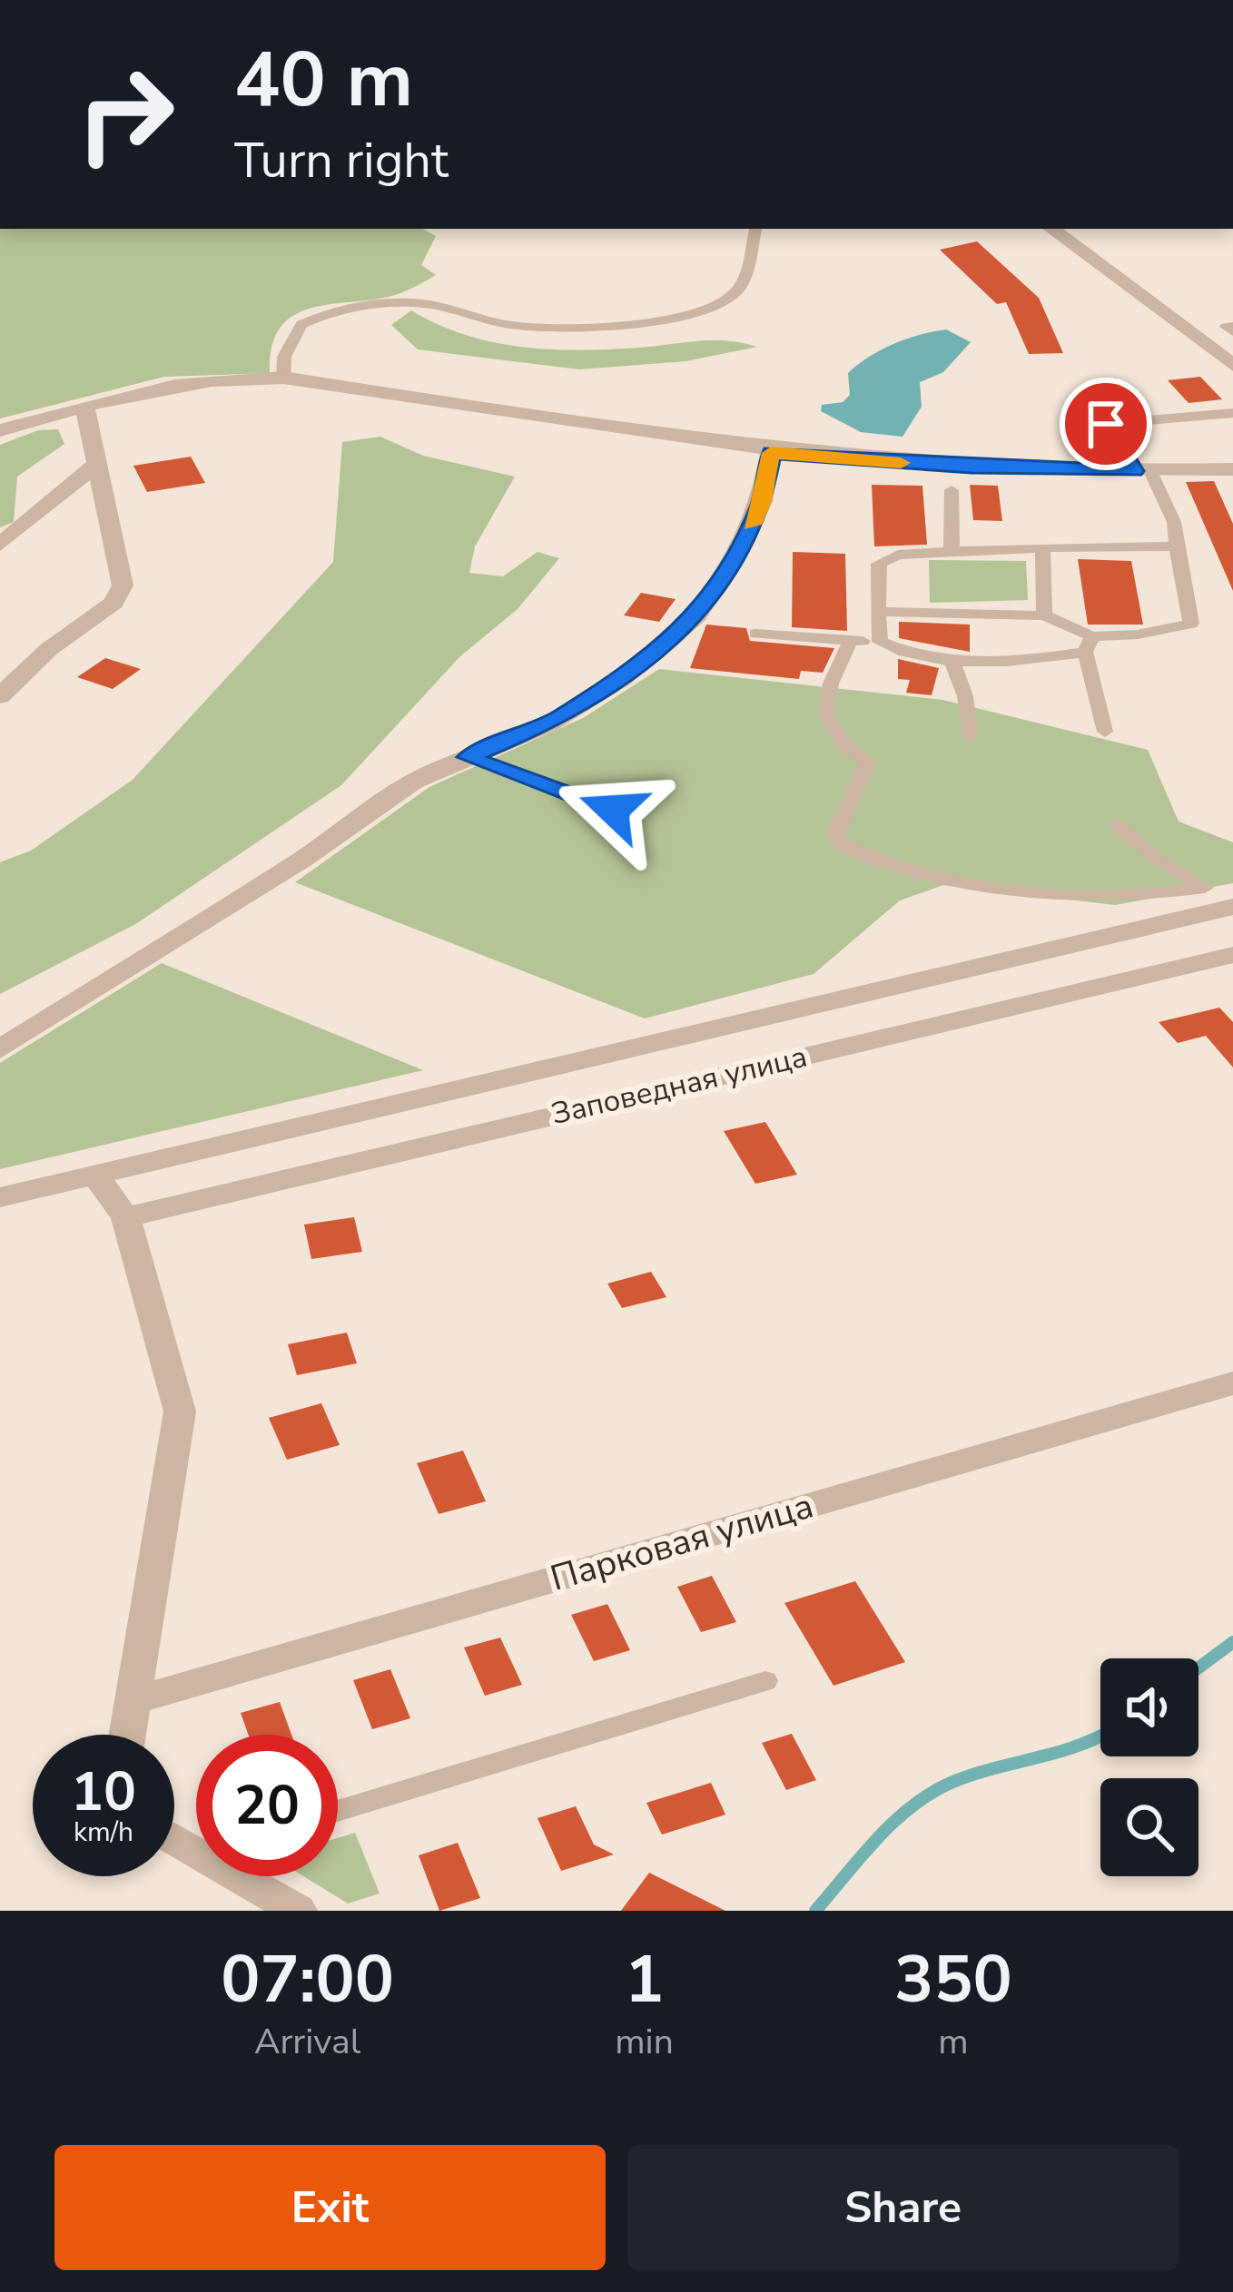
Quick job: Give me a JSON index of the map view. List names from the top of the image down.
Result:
{
  "streets": {
    "street": ["Заповедная улица", "Парковая улица"]
  },
  "page": {
    "turn": ["40 m", "Turn right"],
    "speed": "10 km/h",
    "limit": "20",
    "eta": [
      "07:00",
      "Arrival",
      "1",
      "min",
      "350",
      "m"
    ],
    "buttons": ["Exit", "Share"]
  }
}
